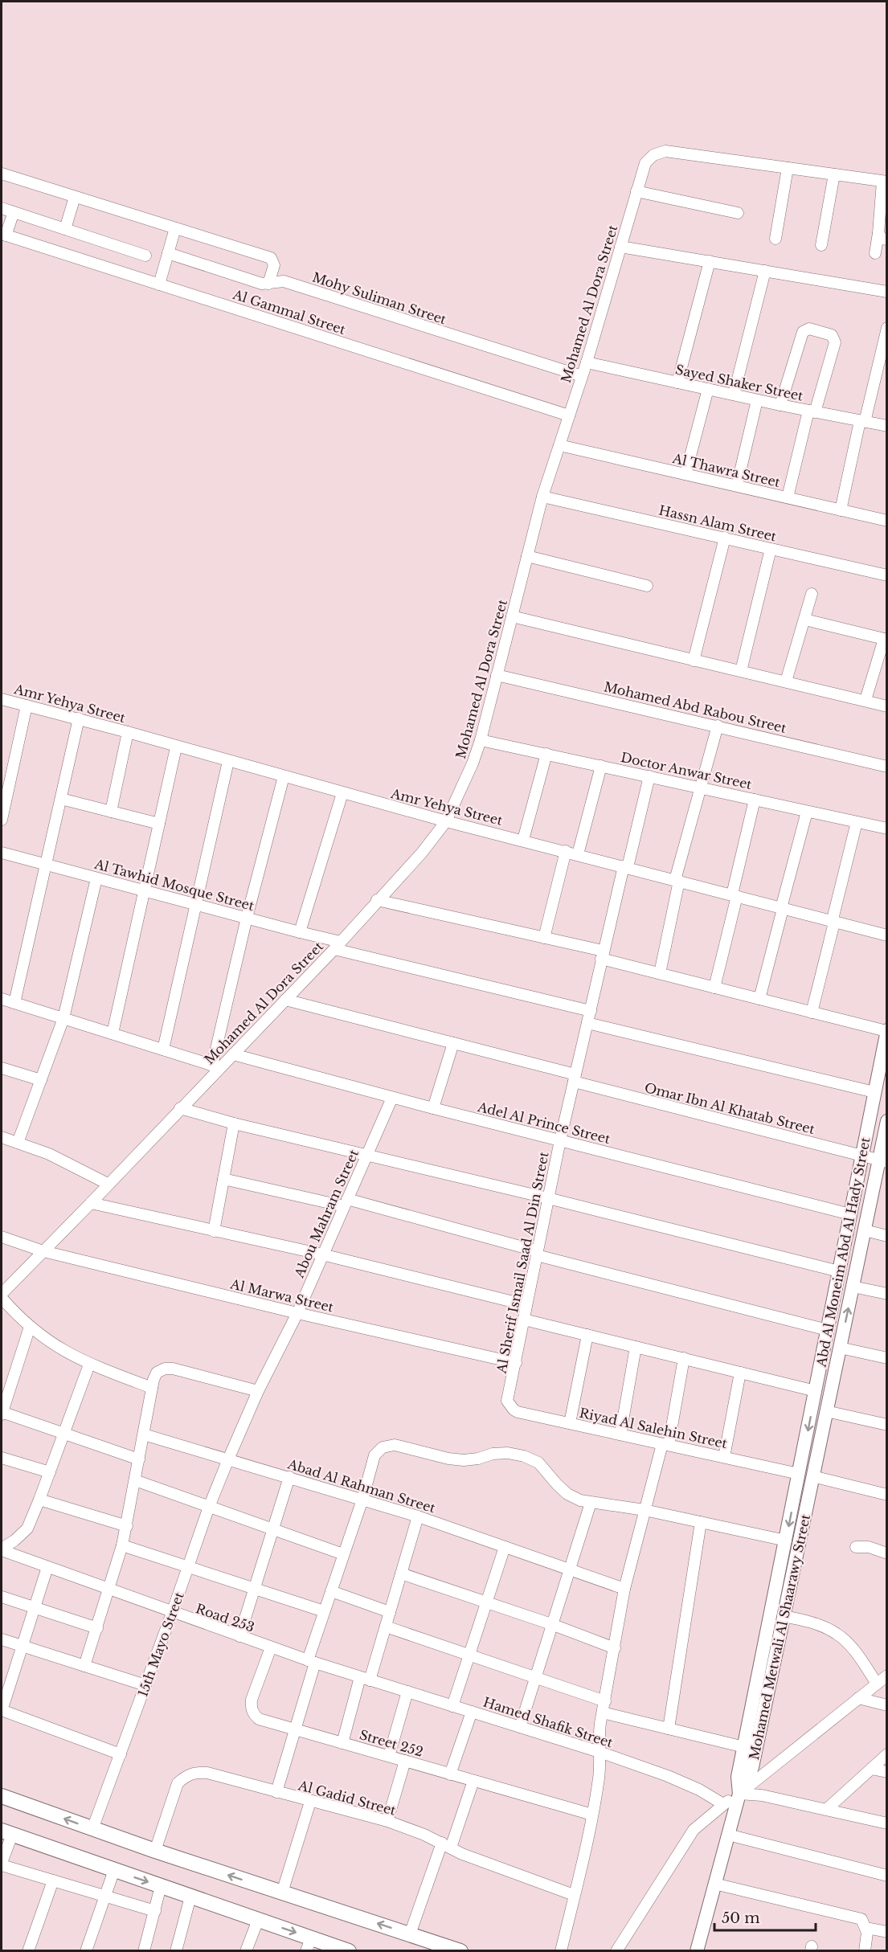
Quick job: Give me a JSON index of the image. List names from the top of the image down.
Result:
{
  "streets": {
    "street": [
      "Mohy Suliman Street",
      "Mohamed Al Dora Street",
      "Al Gammal Street",
      "Sayed Shaker Street",
      "Al Thawra Street",
      "Hassn Alam Street",
      "Amr Yehya Street",
      "Mohamed Abd Rabou Street",
      "Doctor Anwar Street",
      "Al Tawhid Mosque Street",
      "Omar Ibn Al Khatab Street",
      "Adel Al Prince Street",
      "Abou Mahram Street",
      "Abd Al Moneim Abd Al Hady Street",
      "Al Sherif Ismail Saad Al Din Street",
      "Al Marwa Street",
      "Riyad Al Salehin Street",
      "Abad Al Rahman Street",
      "Road 253",
      "Mohamed Metwali Al Shaarawy Street",
      "15th Mayo Street",
      "Hamed Shafik Street",
      "Street 252",
      "Al Gadid Street"
    ]
  },
  "crossings": [
    ["Mohy Suliman Street", "Mohamed Al Dora Street"],
    ["Mohamed Al Dora Street", "Al Gammal Street"],
    ["Mohamed Al Dora Street", "Sayed Shaker Street"],
    ["Mohamed Al Dora Street", "Al Thawra Street"],
    ["Mohamed Al Dora Street", "Hassn Alam Street"],
    ["Mohamed Al Dora Street", "Amr Yehya Street"],
    ["Mohamed Al Dora Street", "Mohamed Abd Rabou Street"],
    ["Mohamed Al Dora Street", "Doctor Anwar Street"],
    ["Mohamed Al Dora Street", "Al Tawhid Mosque Street"],
    ["Mohamed Al Dora Street", "Omar Ibn Al Khatab Street"],
    ["Mohamed Al Dora Street", "Adel Al Prince Street"],
    ["Mohamed Al Dora Street", "Al Marwa Street"],
    ["Amr Yehya Street", "Al Sherif Ismail Saad Al Din Street"],
    ["Doctor Anwar Street", "Al Sherif Ismail Saad Al Din Street"],
    ["Al Tawhid Mosque Street", "Al Sherif Ismail Saad Al Din Street"],
    ["Omar Ibn Al Khatab Street", "Abd Al Moneim Abd Al Hady Street"],
    ["Omar Ibn Al Khatab Street", "Al Sherif Ismail Saad Al Din Street"],
    ["Adel Al Prince Street", "Abou Mahram Street"],
    ["Adel Al Prince Street", "Abd Al Moneim Abd Al Hady Street"],
    ["Adel Al Prince Street", "Al Sherif Ismail Saad Al Din Street"],
    ["Abou Mahram Street", "Al Marwa Street"],
    ["Abou Mahram Street", "Abad Al Rahman Street"],
    ["Abou Mahram Street", "15th Mayo Street"],
    ["Abd Al Moneim Abd Al Hady Street", "Riyad Al Salehin Street"],
    ["Abd Al Moneim Abd Al Hady Street", "Mohamed Metwali Al Shaarawy Street"],
    ["Al Sherif Ismail Saad Al Din Street", "Al Marwa Street"],
    ["Al Sherif Ismail Saad Al Din Street", "Riyad Al Salehin Street"],
    ["Riyad Al Salehin Street", "Mohamed Metwali Al Shaarawy Street"],
    ["Abad Al Rahman Street", "15th Mayo Street"],
    ["Road 253", "15th Mayo Street"],
    ["Road 253", "Hamed Shafik Street"],
    ["Road 253", "Street 252"]
  ],
  "scale_bar": "50 m"
}
